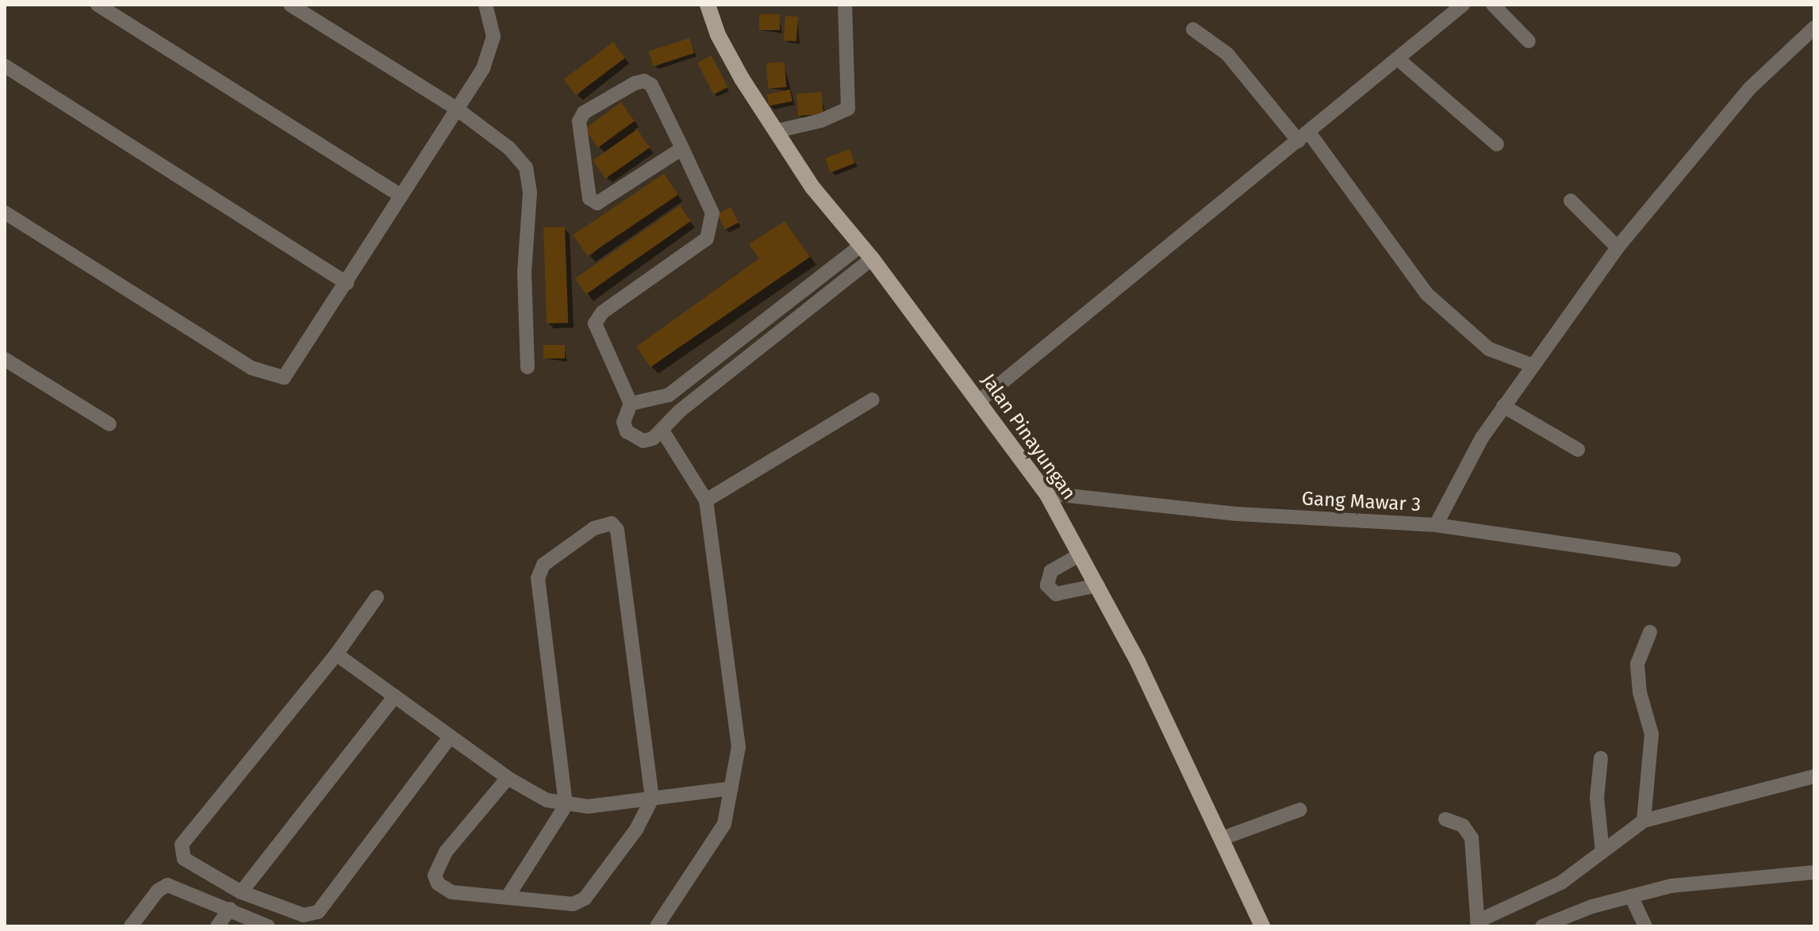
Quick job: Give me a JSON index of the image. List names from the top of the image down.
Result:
{
  "streets": {
    "main road": ["Jalan Pinayungan"],
    "street": ["Gang Mawar 3"]
  },
  "crossings": [
    ["Jalan Pinayungan", "Gang Mawar 3"]
  ]
}
